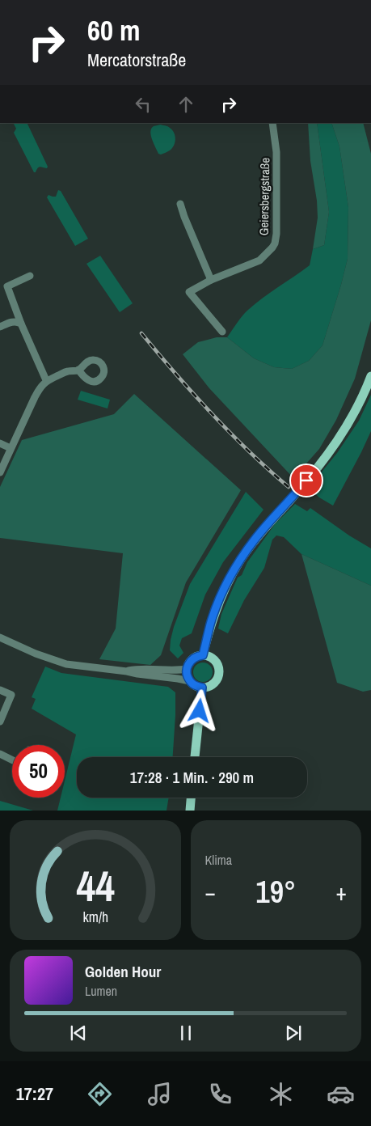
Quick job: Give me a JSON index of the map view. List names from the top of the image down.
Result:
{
  "streets": {
    "street": ["Geiersbergstraße"]
  },
  "page": {
    "turn": ["60 m", "Mercatorstraße"],
    "limit": "50",
    "trip": "17:28 · 1 Min. · 290 m",
    "tile": "Klima",
    "heat": ["−", "19°", "+"],
    "song": ["Golden Hour", "Lumen"],
    "tabs": "17:27",
    "gauge": ["44", "km/h"]
  }
}
